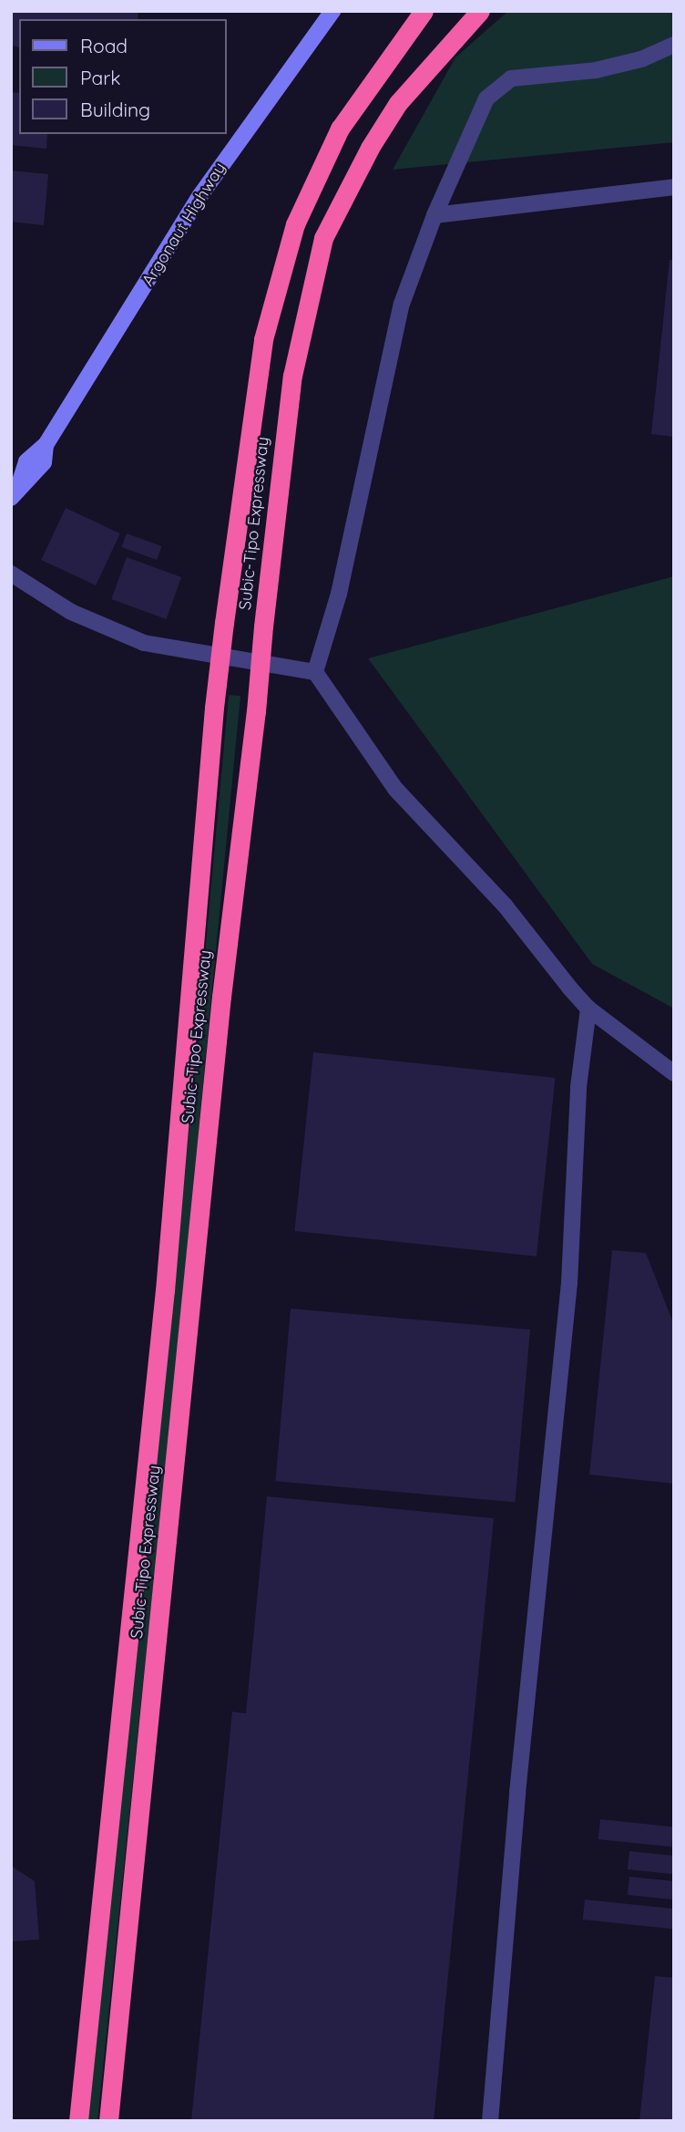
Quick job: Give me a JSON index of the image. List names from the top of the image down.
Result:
{
  "streets": {
    "highway": ["Subic-Tipo Expressway"],
    "street": ["Argonaut Highway"]
  },
  "legend": ["Road", "Park", "Building"]
}
